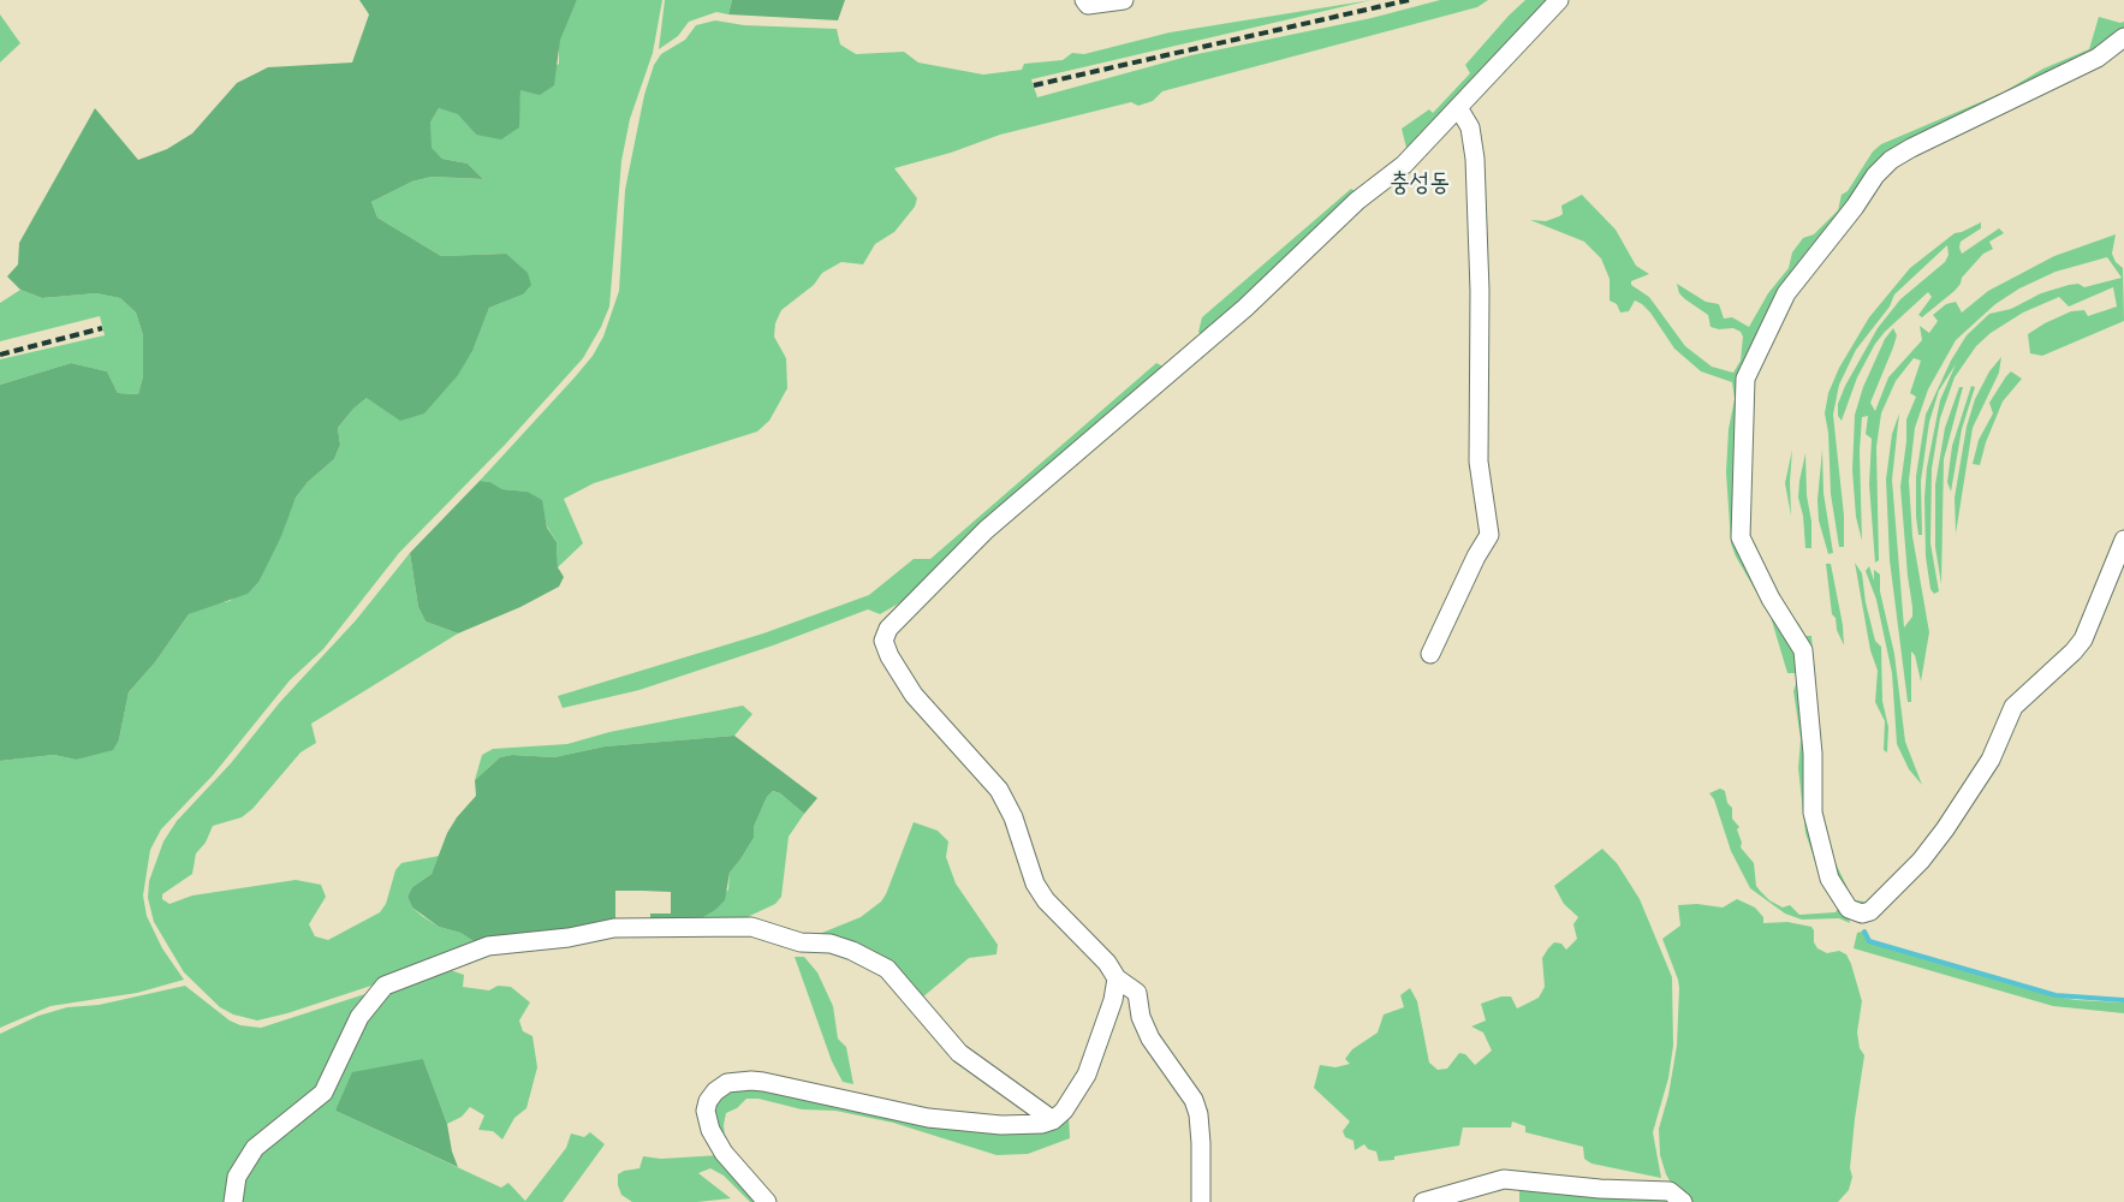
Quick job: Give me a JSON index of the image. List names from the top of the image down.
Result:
{
  "districts": ["충성동"]
}
